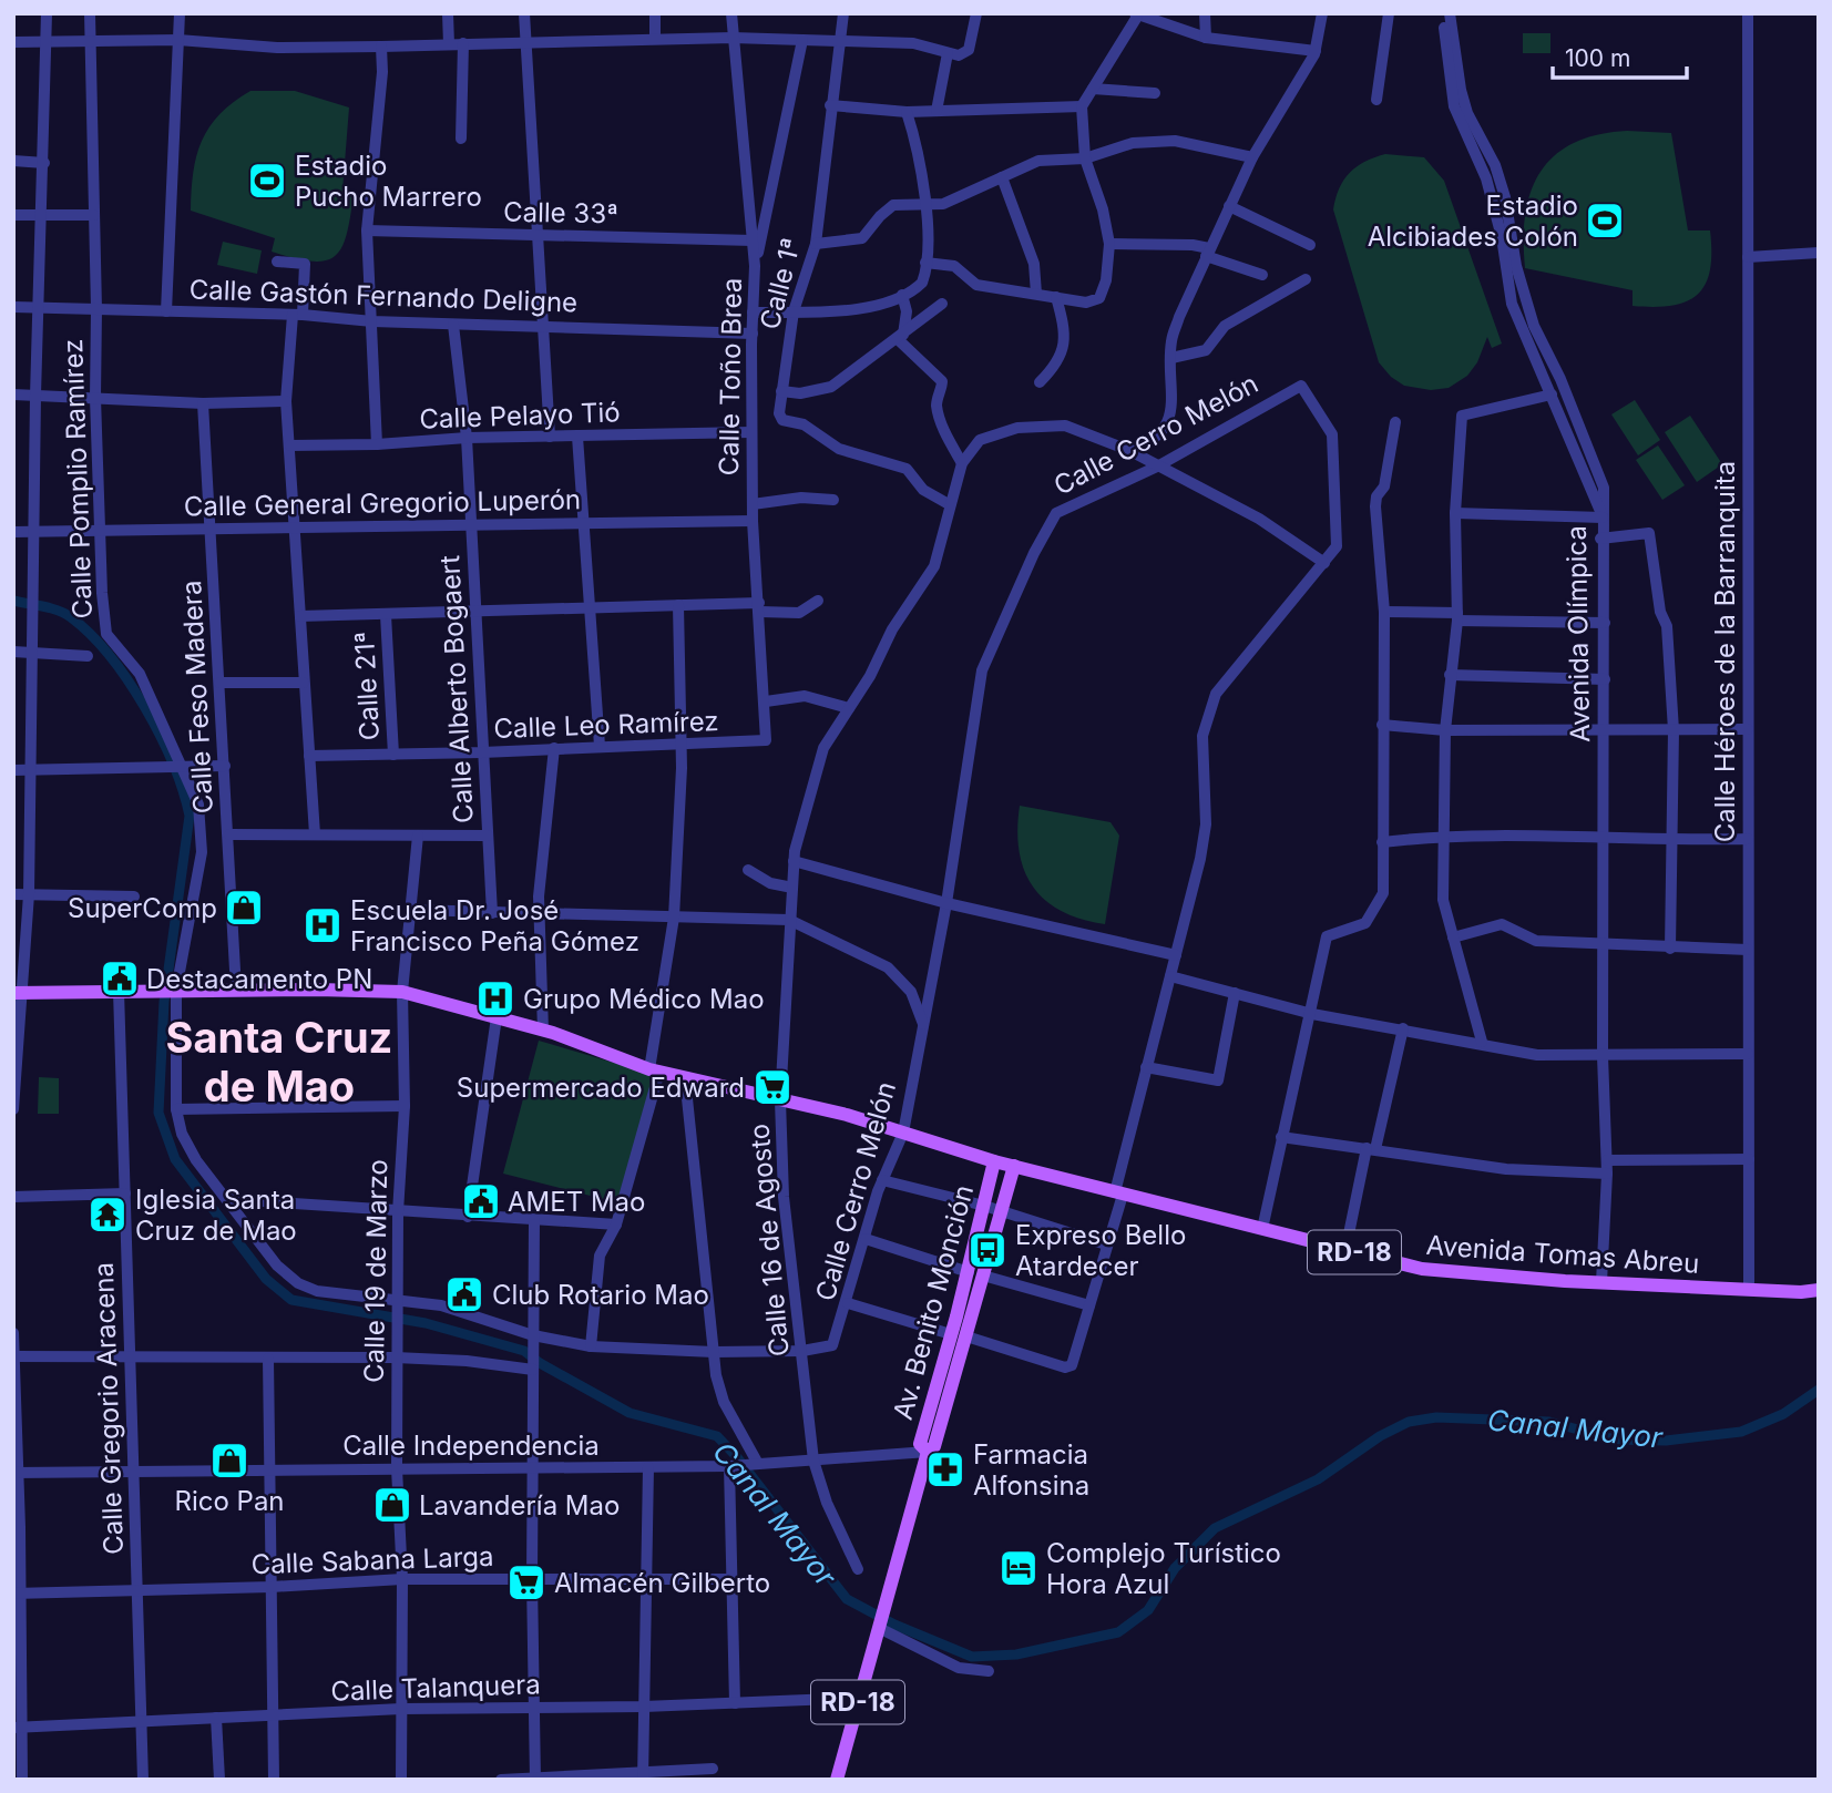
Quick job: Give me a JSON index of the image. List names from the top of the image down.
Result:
{
  "streets": {
    "main road": ["RD-18", "Avenida Tomas Abreu", "Av. Benito Monción"],
    "street": [
      "Calle 33ª",
      "Calle 1ª",
      "Calle Gastón Fernando Deligne",
      "Calle Toño Brea",
      "Calle Pelayo Tió",
      "Calle Cerro Melón",
      "Calle Pomplio Ramírez",
      "Calle General Gregorio Luperón",
      "Avenida Olímpica",
      "Calle Héroes de la Barranquita",
      "Calle 21ª",
      "Calle Alberto Bogaert",
      "Calle Feso Madera",
      "Calle Leo Ramírez",
      "Calle 16 de Agosto",
      "Calle 19 de Marzo",
      "Calle Gregorio Aracena",
      "Calle Independencia",
      "Calle Sabana Larga",
      "Calle Talanquera"
    ]
  },
  "crossings": [
    ["Calle 33ª", "Calle Toño Brea"],
    ["Calle 1ª", "Calle 16 de Agosto"],
    ["Calle Gastón Fernando Deligne", "Calle Toño Brea"],
    ["Calle Gastón Fernando Deligne", "Calle Pomplio Ramírez"],
    ["Calle Gastón Fernando Deligne", "Calle Alberto Bogaert"],
    ["Calle Toño Brea", "Calle Pelayo Tió"],
    ["Calle Toño Brea", "Calle General Gregorio Luperón"],
    ["Calle Toño Brea", "Calle Leo Ramírez"],
    ["Calle Pelayo Tió", "Calle Alberto Bogaert"],
    ["Calle Cerro Melón", "Calle Pomplio Ramírez"],
    ["Calle Cerro Melón", "Calle 16 de Agosto"],
    ["Calle Cerro Melón", "Avenida Tomas Abreu"],
    ["Calle Cerro Melón", "Av. Benito Monción"],
    ["Calle Pomplio Ramírez", "Calle General Gregorio Luperón"],
    ["Calle Pomplio Ramírez", "Calle 16 de Agosto"],
    ["Calle Pomplio Ramírez", "Avenida Tomas Abreu"],
    ["Calle Pomplio Ramírez", "Calle 19 de Marzo"],
    ["Calle General Gregorio Luperón", "Calle Alberto Bogaert"],
    ["Calle General Gregorio Luperón", "Calle Feso Madera"],
    ["Avenida Olímpica", "Avenida Tomas Abreu"],
    ["Calle Héroes de la Barranquita", "Avenida Tomas Abreu"],
    ["Calle 21ª", "Calle Leo Ramírez"],
    ["Calle Alberto Bogaert", "Calle Leo Ramírez"],
    ["Calle Feso Madera", "Avenida Tomas Abreu"],
    ["Calle 16 de Agosto", "Avenida Tomas Abreu"],
    ["Calle 16 de Agosto", "Calle Independencia"],
    ["Avenida Tomas Abreu", "Calle 19 de Marzo"],
    ["Avenida Tomas Abreu", "Av. Benito Monción"],
    ["Avenida Tomas Abreu", "Calle Gregorio Aracena"],
    ["Calle 19 de Marzo", "Calle Independencia"],
    ["Calle 19 de Marzo", "Calle Sabana Larga"],
    ["Calle 19 de Marzo", "Calle Talanquera"],
    ["Av. Benito Monción", "Calle Independencia"],
    ["Av. Benito Monción", "Calle Talanquera"],
    ["Calle Gregorio Aracena", "Calle Independencia"],
    ["Calle Gregorio Aracena", "Calle Sabana Larga"],
    ["Calle Gregorio Aracena", "Calle Talanquera"]
  ],
  "districts": ["Santa Cruz de Mao"],
  "water": ["Canal Mayor"],
  "places": {
    "sports": ["Estadio Pucho Marrero", "Estadio Alcibiades Colón"],
    "shop": ["SuperComp", "Rico Pan", "Lavandería Mao"],
    "hospital": ["Escuela Dr. José Francisco Peña Gómez", "Grupo Médico Mao"],
    "public building": ["Destacamento PN", "AMET Mao", "Club Rotario Mao"],
    "supermarket": ["Supermercado Edward", "Almacén Gilberto"],
    "temple": ["Iglesia Santa Cruz de Mao"],
    "bus stop": ["Expreso Bello Atardecer"],
    "pharmacy": ["Farmacia Alfonsina"],
    "hotel": ["Complejo Turístico Hora Azul"]
  },
  "scale_bar": "100 m"
}
